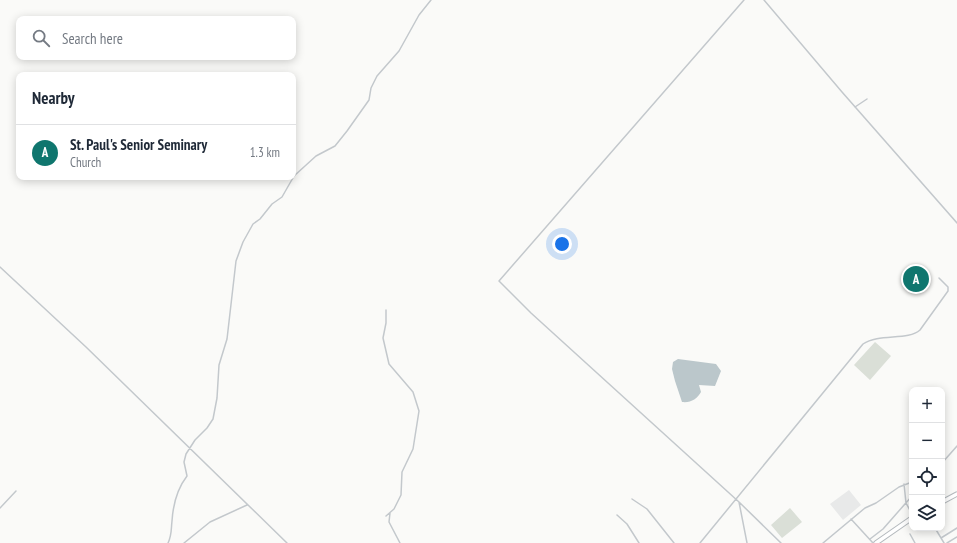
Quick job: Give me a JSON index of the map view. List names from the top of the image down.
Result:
{
  "page": {
    "search": "Search here",
    "heading": "Nearby",
    "list": [
      {
        "mark": "A",
        "name": "St. Paul's Senior Seminary",
        "note": "Church",
        "value": "1.3 km"
      }
    ],
    "pins": "A",
    "map_buttons": ["+", "−"]
  }
}
